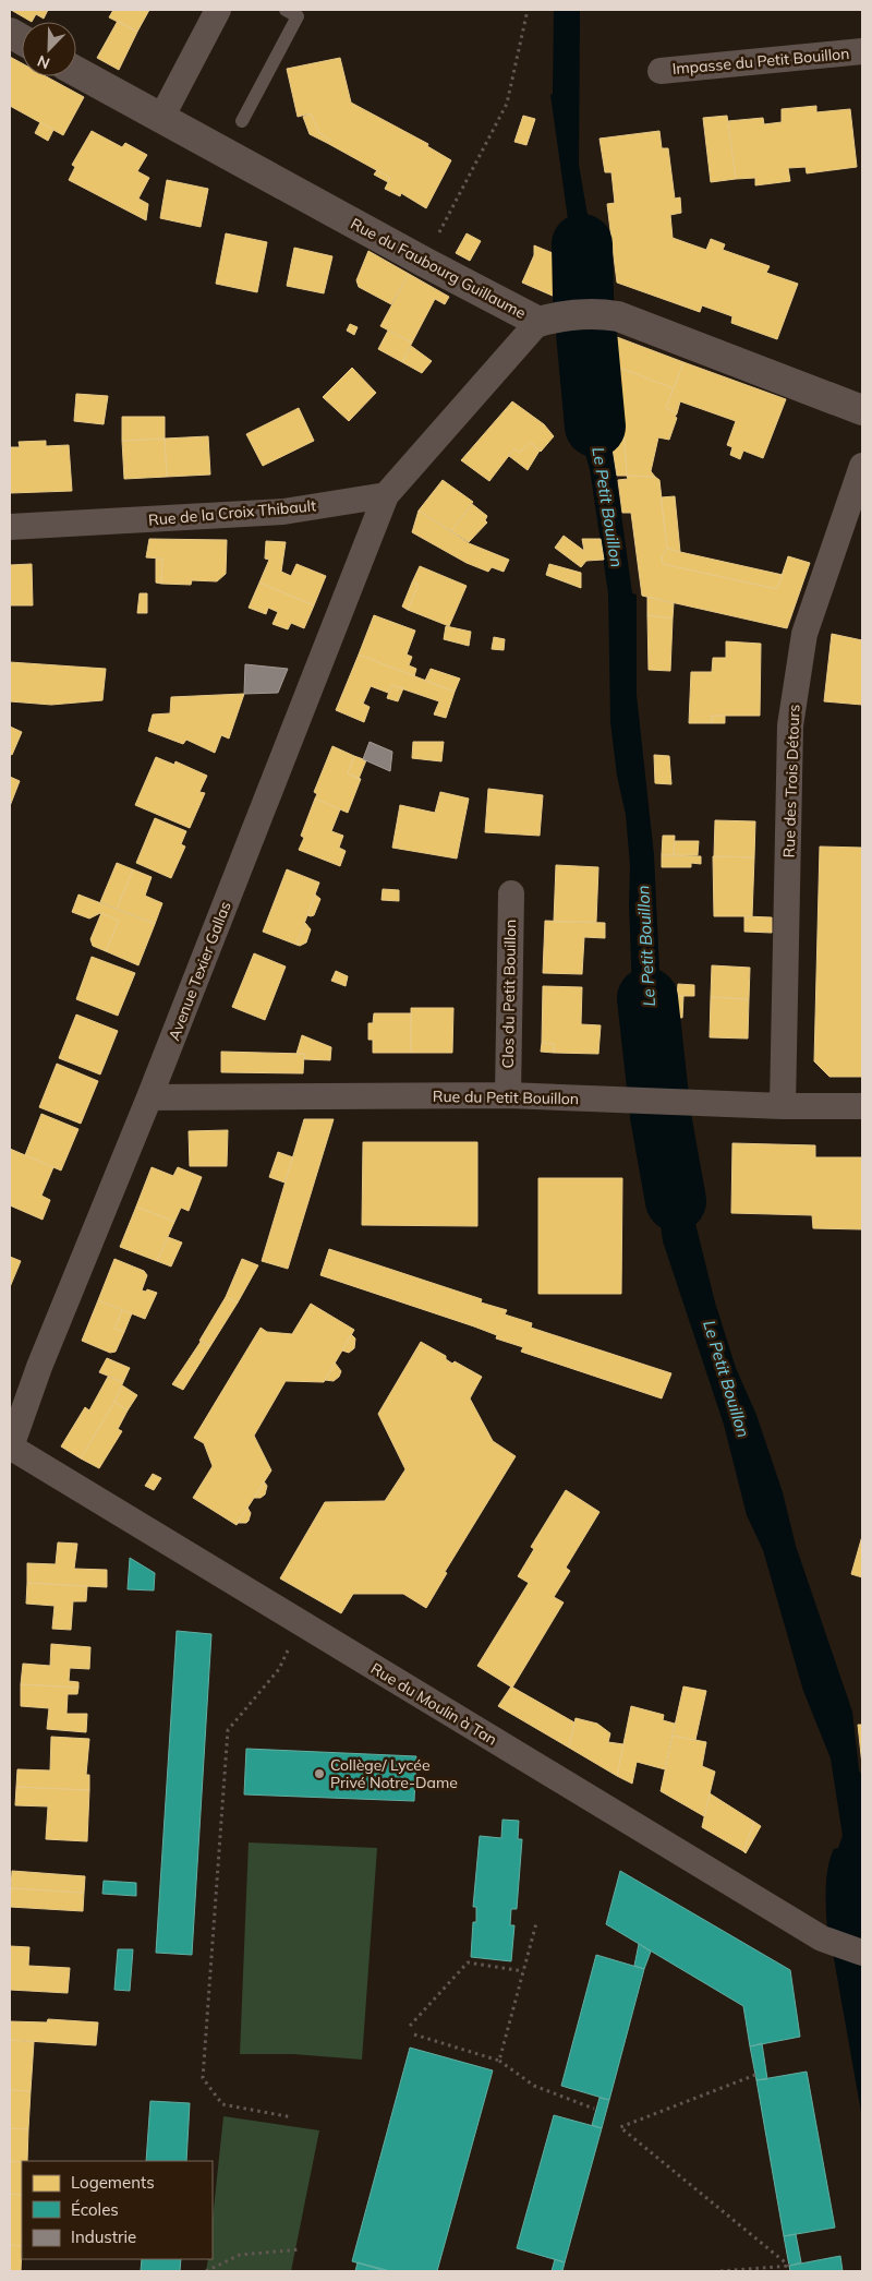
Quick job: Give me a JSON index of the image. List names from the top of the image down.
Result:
{
  "streets": {
    "street": [
      "Impasse du Petit Bouillon",
      "Rue du Faubourg Guillaume",
      "Rue de la Croix Thibault",
      "Rue des Trois Détours",
      "Avenue Texier Gallas",
      "Clos du Petit Bouillon",
      "Rue du Petit Bouillon",
      "Rue du Moulin à Tan"
    ]
  },
  "crossings": [
    ["Rue de la Croix Thibault", "Avenue Texier Gallas"],
    ["Rue des Trois Détours", "Rue du Petit Bouillon"],
    ["Avenue Texier Gallas", "Rue du Petit Bouillon"],
    ["Avenue Texier Gallas", "Rue du Moulin à Tan"],
    ["Clos du Petit Bouillon", "Rue du Petit Bouillon"]
  ],
  "water": ["Le Petit Bouillon"],
  "places": ["Collège/ Lycée Privé Notre-Dame"],
  "legend": ["Logements", "Écoles", "Industrie"],
  "north": "bottom left"
}
